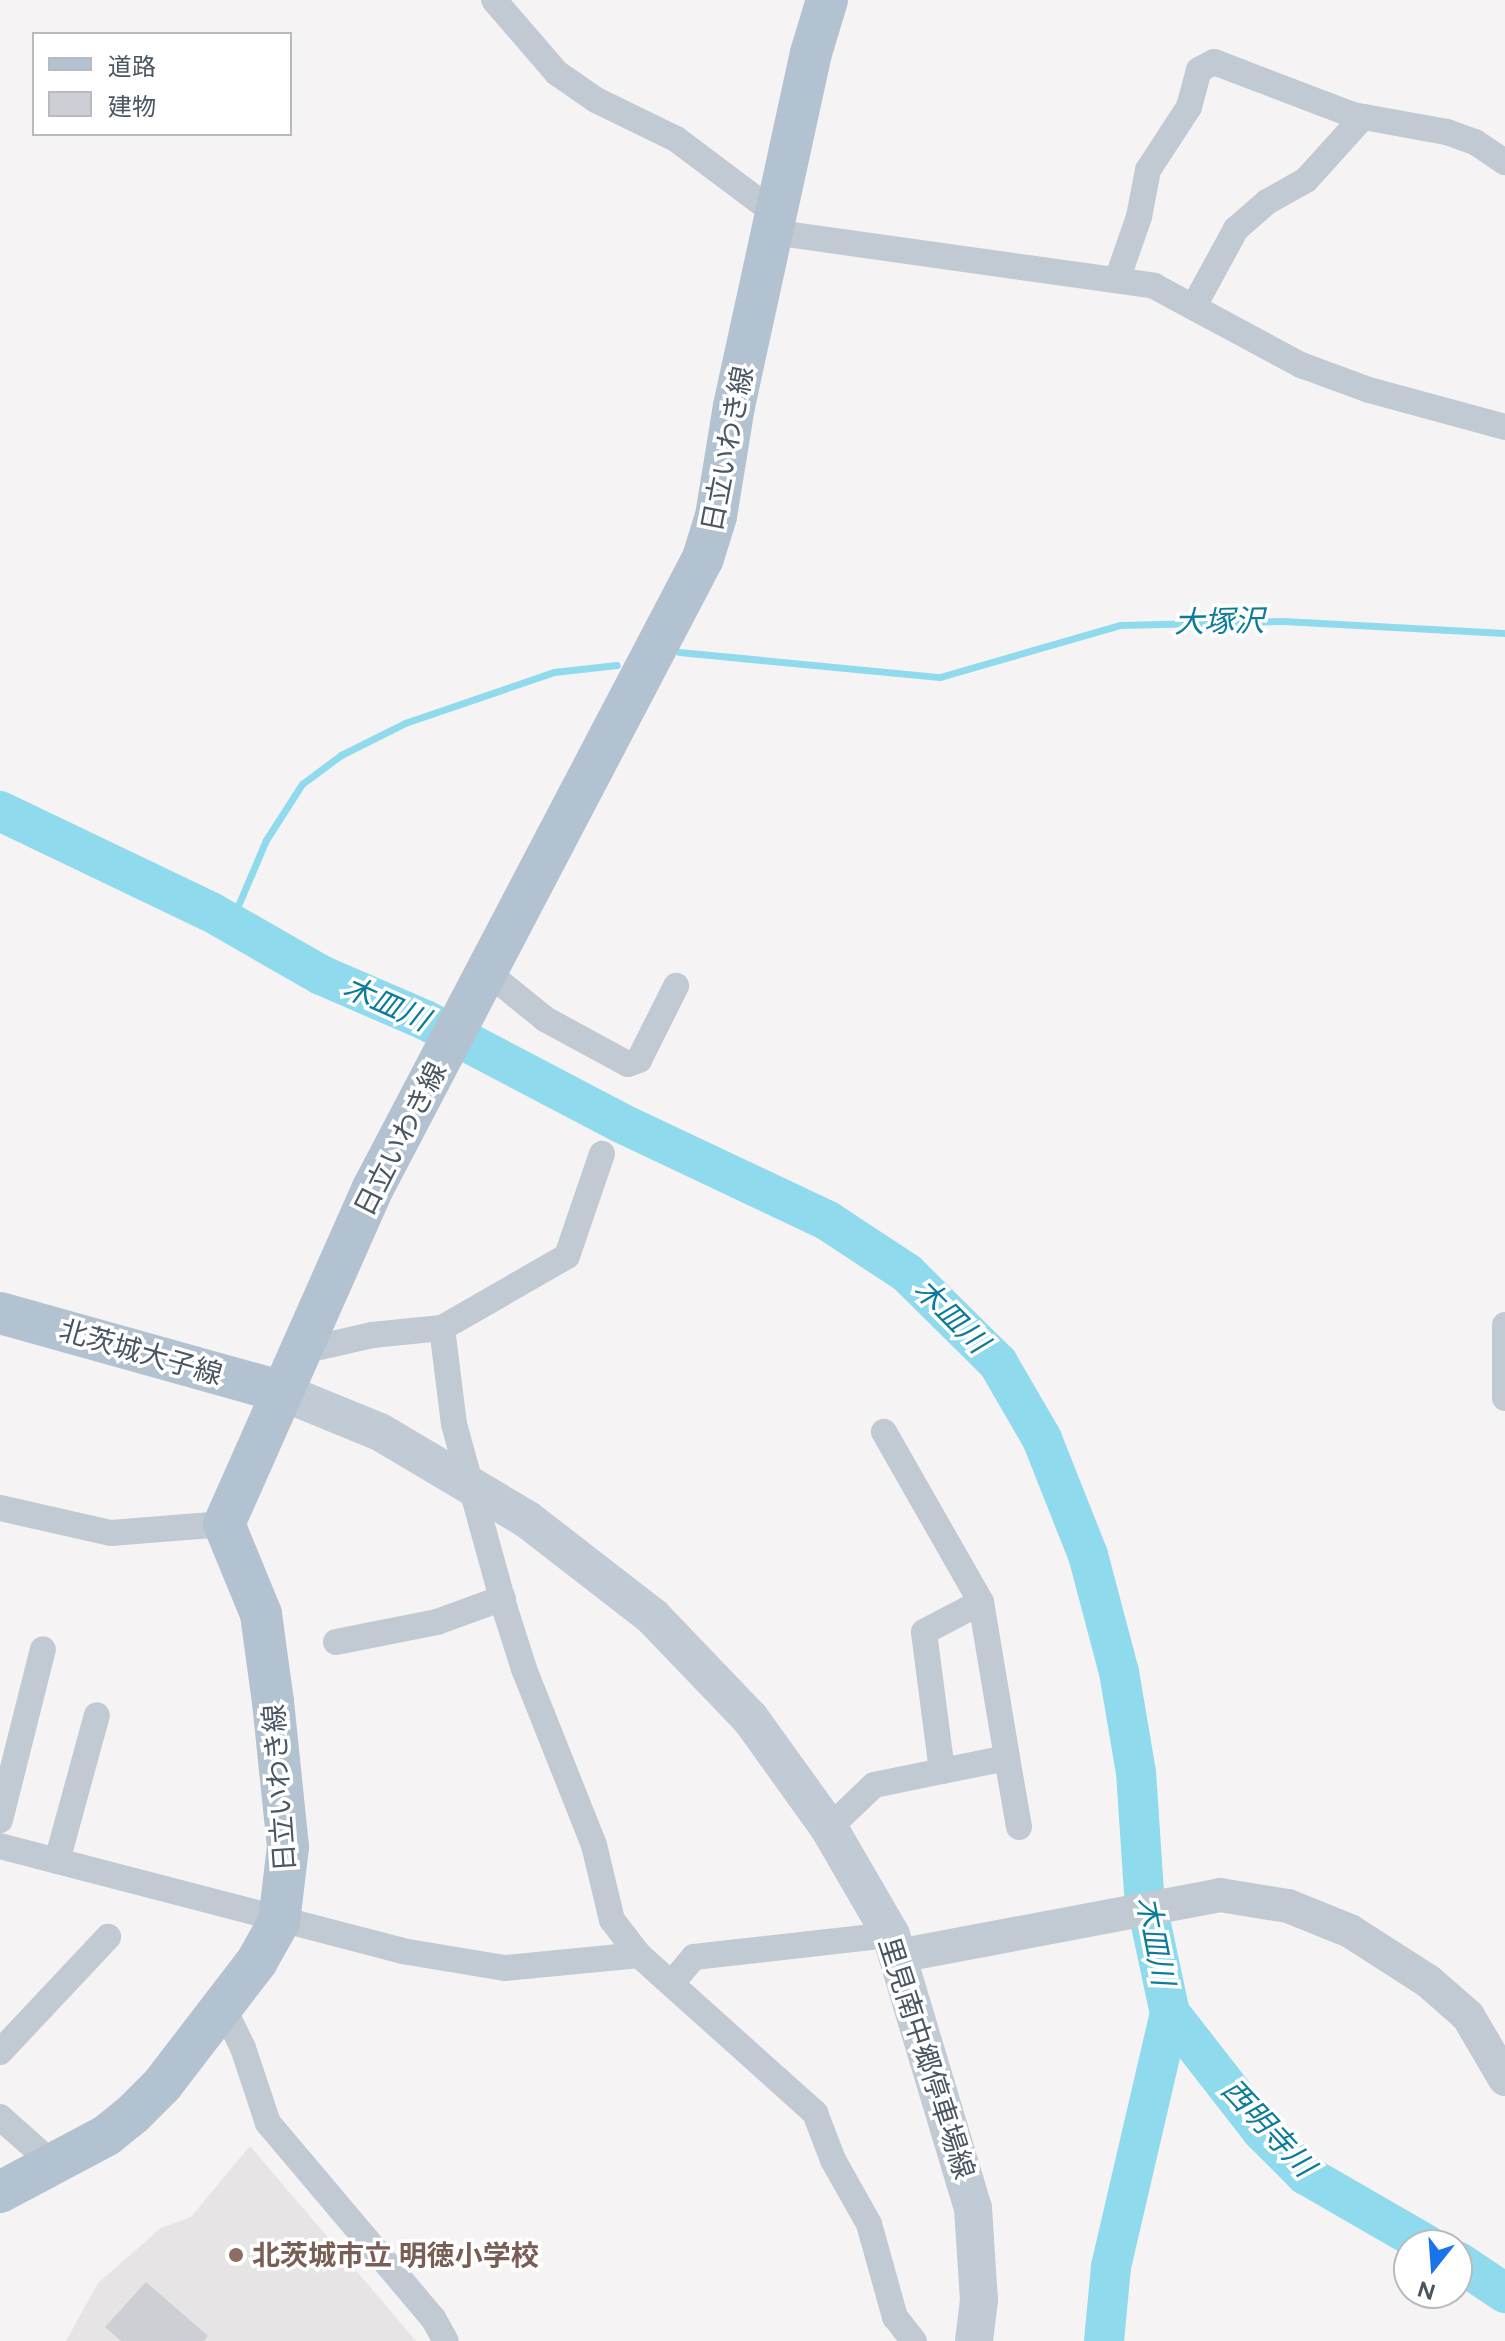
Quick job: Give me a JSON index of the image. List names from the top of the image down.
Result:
{
  "streets": {
    "main road": ["日立いわき線", "北茨城大子線", "里見南中郷停車場線"]
  },
  "crossings": [
    ["日立いわき線", "北茨城大子線"],
    ["日立いわき線", "里見南中郷停車場線"],
    ["北茨城大子線", "里見南中郷停車場線"]
  ],
  "water": ["大塚沢", "木皿川", "西明寺川"],
  "places": ["北茨城市立 明徳小学校"],
  "legend": ["道路", "建物"],
  "north": "bottom"
}
